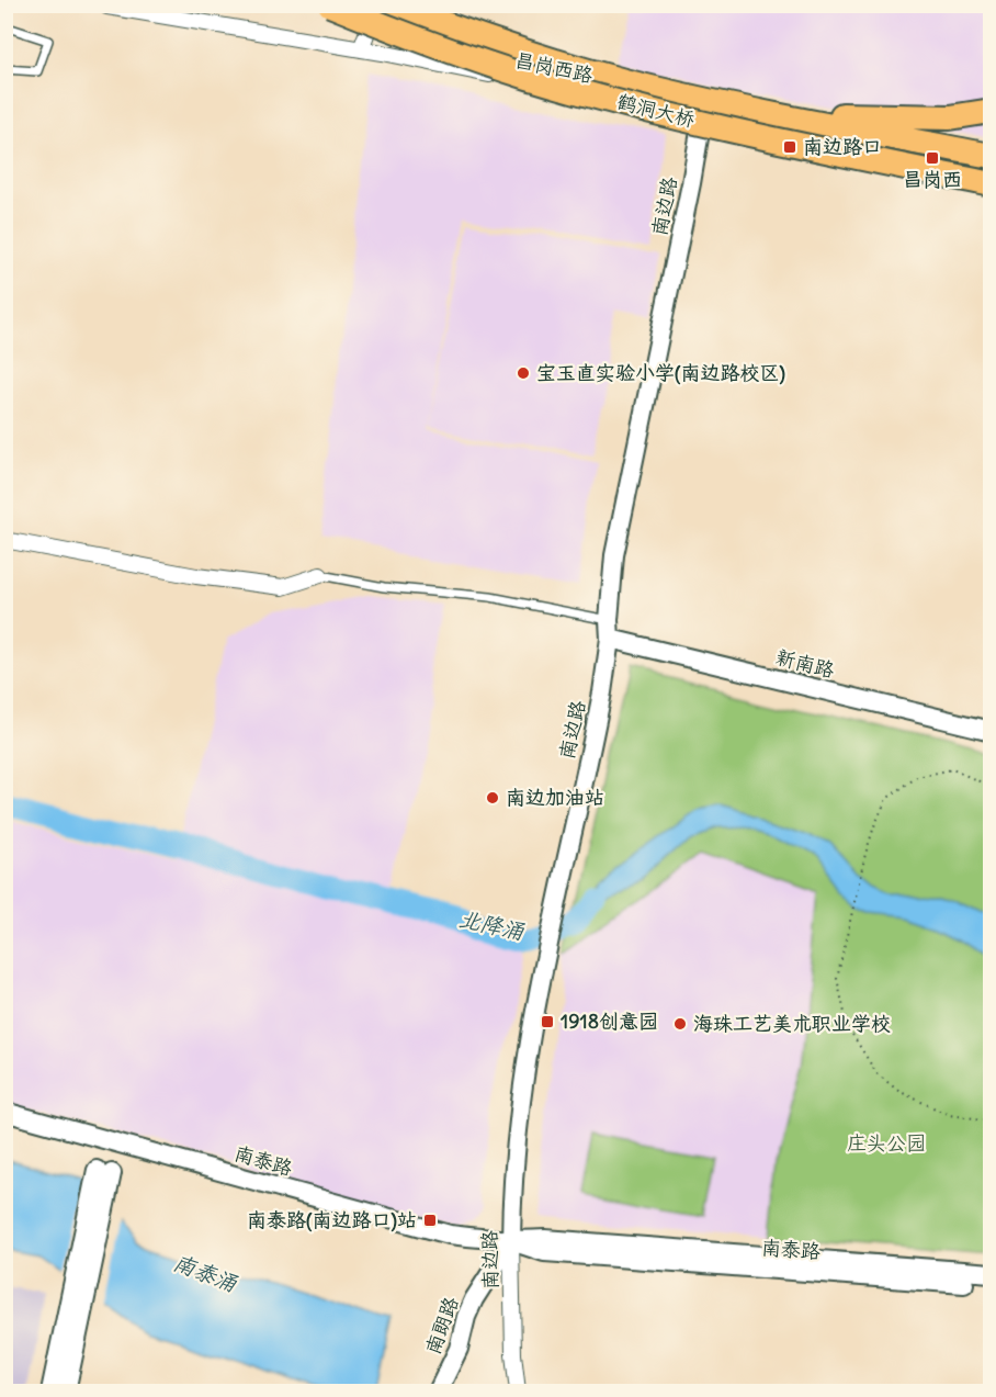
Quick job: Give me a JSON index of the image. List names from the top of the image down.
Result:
{
  "streets": {
    "main road": ["鹤洞大桥"],
    "street": [
      "昌岗西路",
      "南边路",
      "新南路",
      "南泰路",
      "南朗路"
    ]
  },
  "crossings": [
    ["昌岗西路", "南边路"],
    ["南边路", "新南路"],
    ["南边路", "南泰路"],
    ["南边路", "南朗路"],
    ["南泰路", "南朗路"]
  ],
  "water": ["北降涌", "南泰涌"],
  "parks": ["庄头公园"],
  "places": {
    "transit": [
      "南边路口",
      "昌岗西",
      "1918创意园",
      "南泰路(南边路口)站"
    ],
    "other": ["宝玉直实验小学(南边路校区)", "南边加油站", "海珠工艺美术职业学校"]
  }
}
